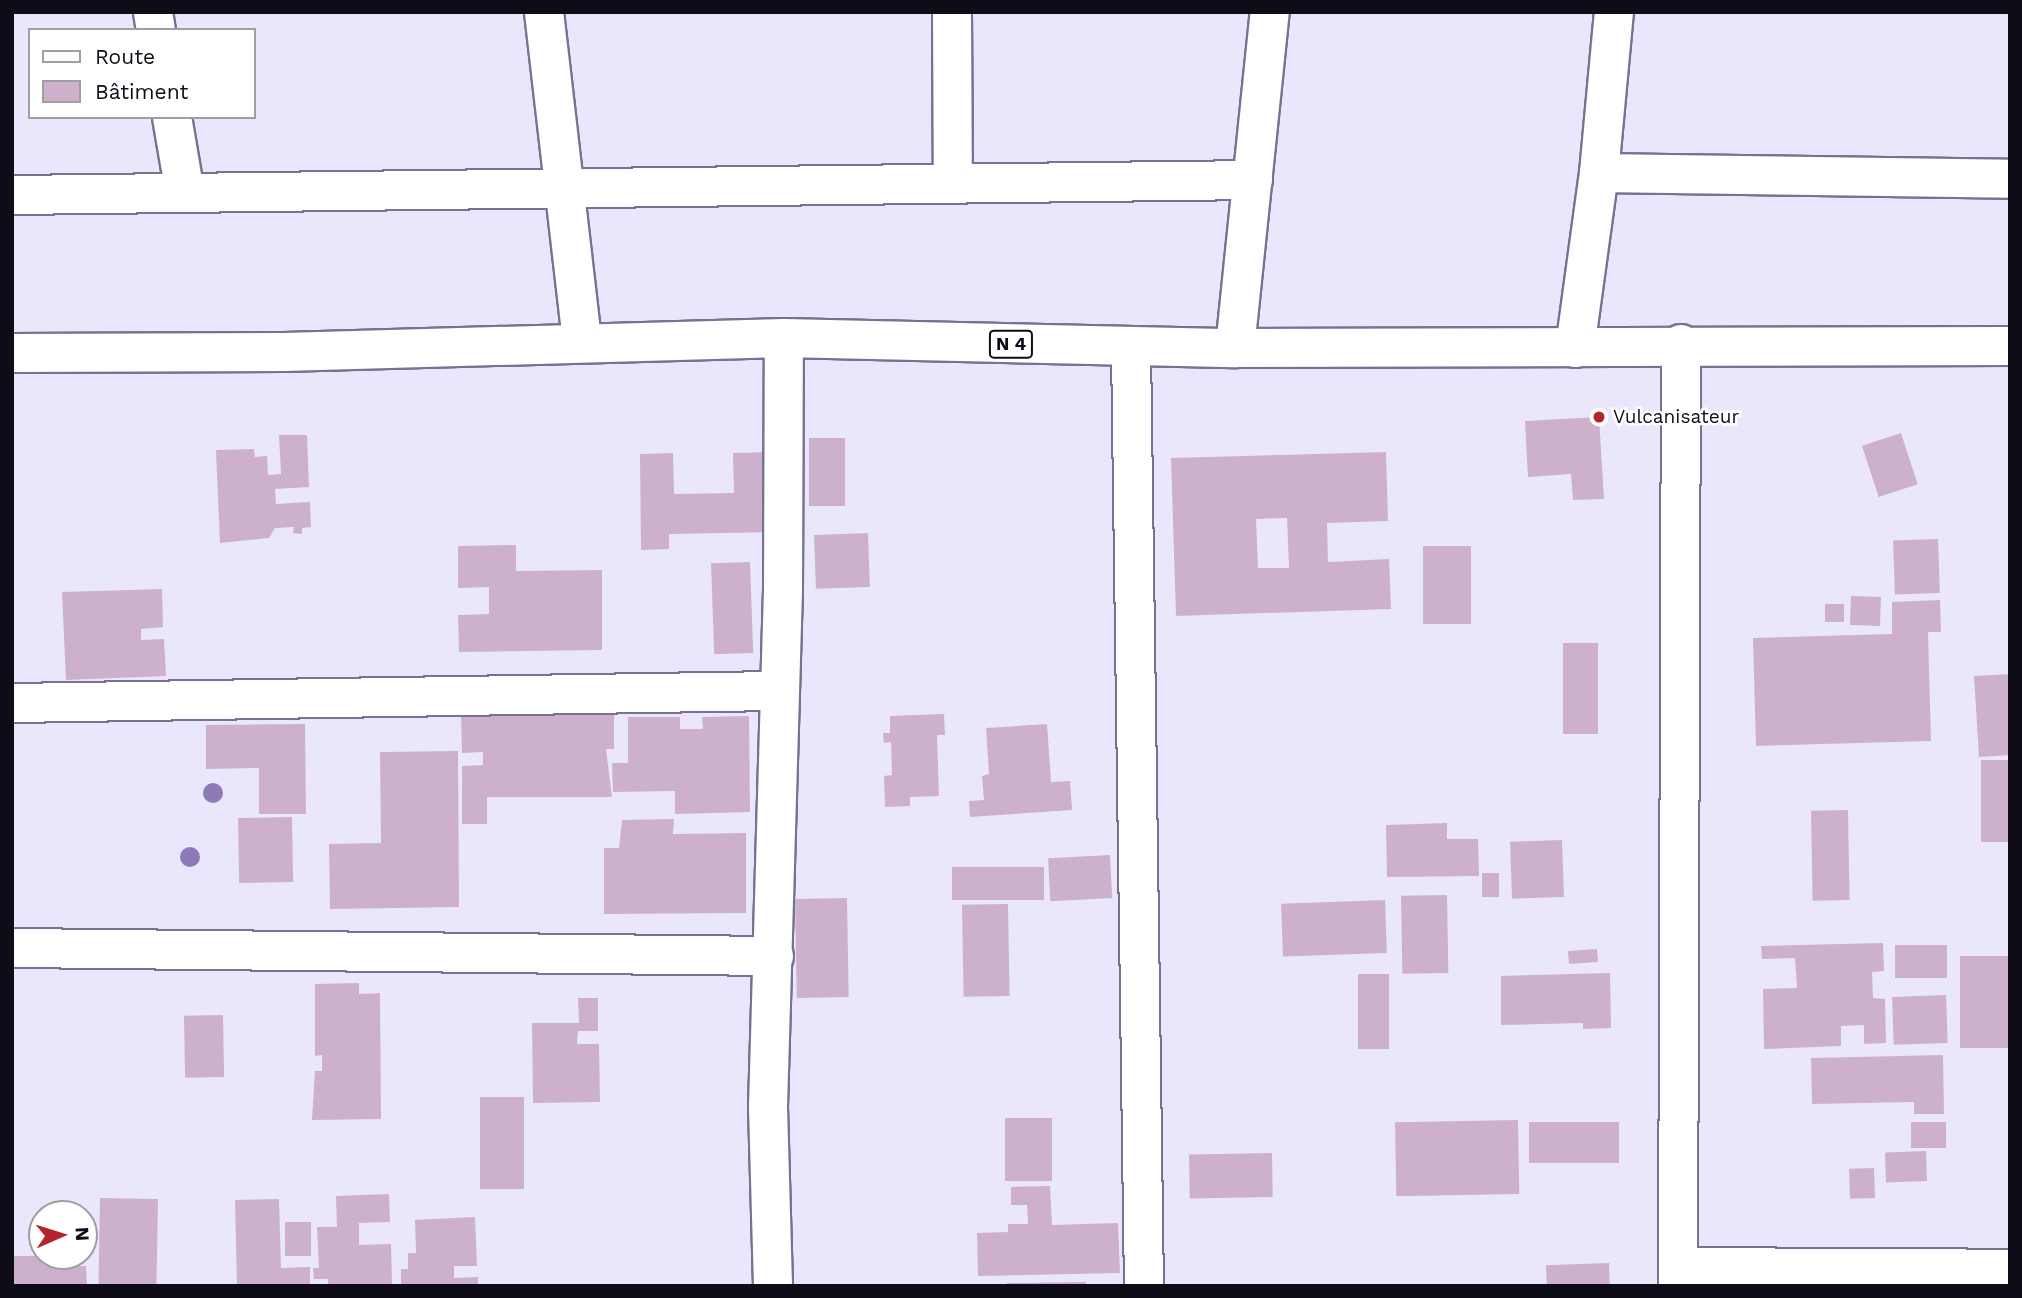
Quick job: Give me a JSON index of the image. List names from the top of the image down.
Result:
{
  "streets": {
    "street": ["N 4"]
  },
  "places": ["Vulcanisateur"],
  "legend": ["Route", "Bâtiment"],
  "north": "right"
}
